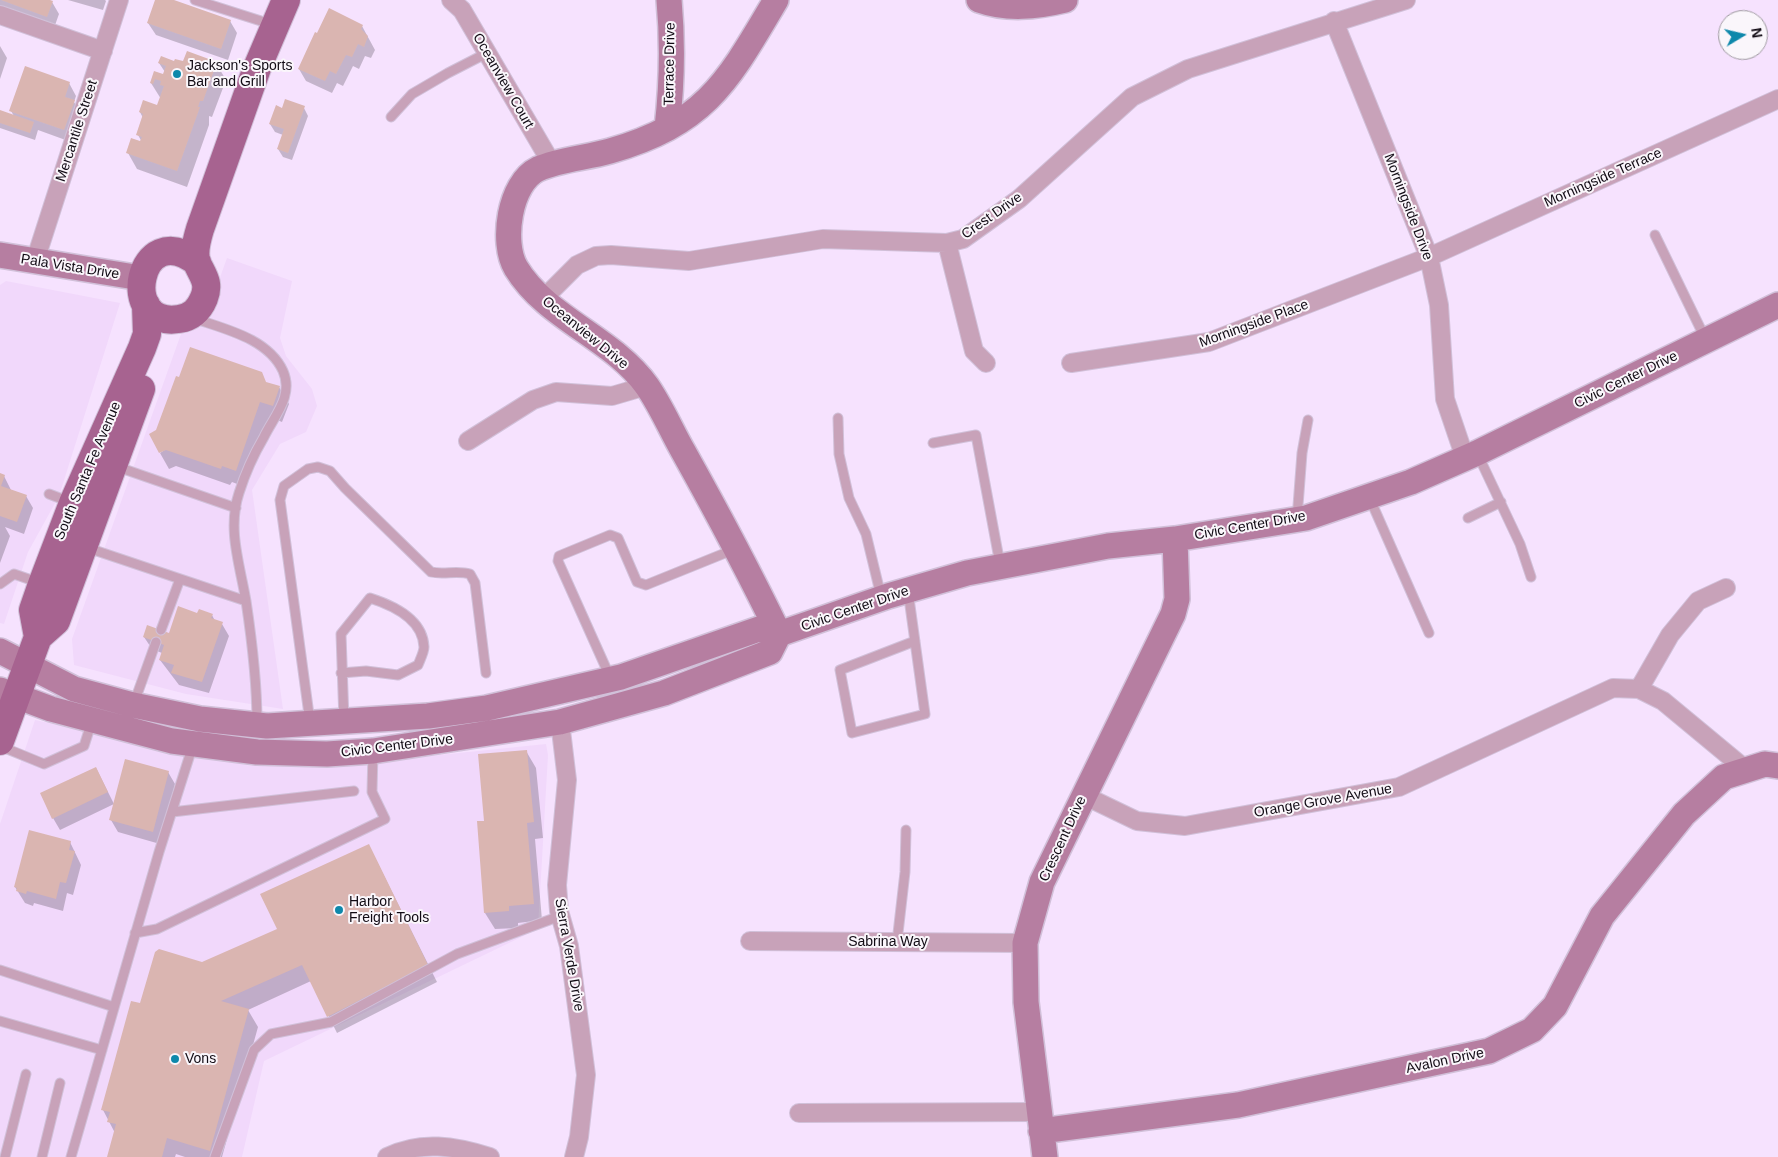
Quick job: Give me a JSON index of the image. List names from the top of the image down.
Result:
{
  "streets": {
    "main road": ["South Santa Fe Avenue"],
    "street": [
      "Terrace Drive",
      "Oceanview Court",
      "Mercantile Street",
      "Morningside Terrace",
      "Morningside Drive",
      "Crest Drive",
      "Pala Vista Drive",
      "Morningside Place",
      "Oceanview Drive",
      "Civic Center Drive",
      "Orange Grove Avenue",
      "Crescent Drive",
      "Sabrina Way",
      "Sierra Verde Drive",
      "Avalon Drive"
    ]
  },
  "crossings": [
    ["Terrace Drive", "Oceanview Drive"],
    ["Oceanview Court", "Oceanview Drive"],
    ["Mercantile Street", "Pala Vista Drive"],
    ["Morningside Terrace", "Morningside Drive"],
    ["Morningside Terrace", "Morningside Place"],
    ["Morningside Drive", "Crest Drive"],
    ["Morningside Drive", "Morningside Place"],
    ["Morningside Drive", "Civic Center Drive"],
    ["Crest Drive", "Oceanview Drive"],
    ["Pala Vista Drive", "South Santa Fe Avenue"],
    ["Oceanview Drive", "Civic Center Drive"],
    ["Civic Center Drive", "South Santa Fe Avenue"],
    ["Civic Center Drive", "Crescent Drive"],
    ["Civic Center Drive", "Sierra Verde Drive"],
    ["Orange Grove Avenue", "Crescent Drive"],
    ["Crescent Drive", "Sabrina Way"],
    ["Crescent Drive", "Avalon Drive"]
  ],
  "places": ["Jackson's Sports Bar and Grill", "Harbor Freight Tools", "Vons"],
  "north": "right"
}
